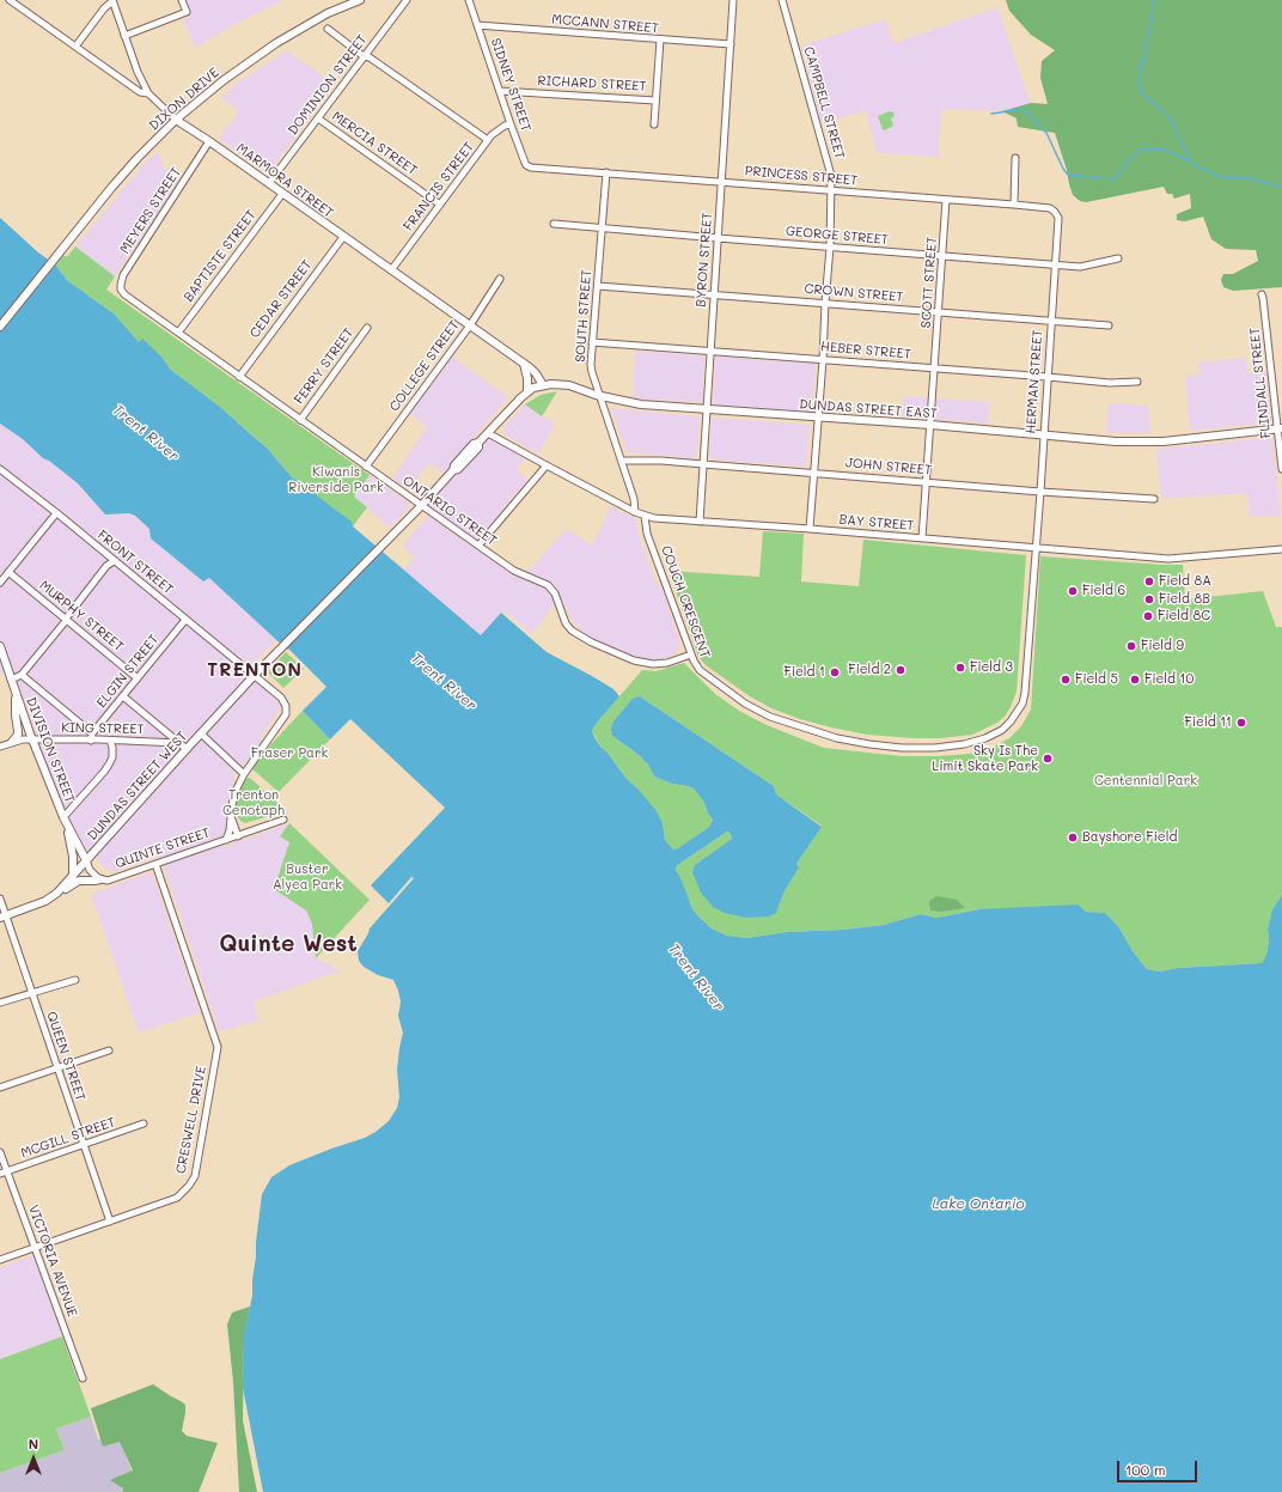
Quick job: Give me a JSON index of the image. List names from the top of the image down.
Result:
{
  "streets": {
    "main road": [
      "DIXON DRIVE",
      "MARMORA STREET",
      "DUNDAS STREET EAST",
      "DIVISION STREET",
      "DUNDAS STREET WEST"
    ],
    "street": [
      "MCCANN STREET",
      "RICHARD STREET",
      "DOMINION STREET",
      "SIDNEY STREET",
      "CAMPBELL STREET",
      "MERCIA STREET",
      "PRINCESS STREET",
      "FRANCIS STREET",
      "MEYERS STREET",
      "GEORGE STREET",
      "BAPTISTE STREET",
      "BYRON STREET",
      "SCOTT STREET",
      "CROWN STREET",
      "CEDAR STREET",
      "SOUTH STREET",
      "HEBER STREET",
      "FERRY STREET",
      "COLLEGE STREET",
      "HERMAN STREET",
      "FLINDALL STREET",
      "JOHN STREET",
      "ONTARIO STREET",
      "BAY STREET",
      "FRONT STREET",
      "COUCH CRESCENT",
      "MURPHY STREET",
      "ELGIN STREET",
      "KING STREET",
      "QUINTE STREET",
      "QUEEN STREET",
      "CRESWELL DRIVE",
      "MCGILL STREET",
      "VICTORIA AVENUE"
    ]
  },
  "crossings": [
    ["MCCANN STREET", "SIDNEY STREET"],
    ["MCCANN STREET", "BYRON STREET"],
    ["RICHARD STREET", "SIDNEY STREET"],
    ["DOMINION STREET", "MERCIA STREET"],
    ["DOMINION STREET", "MARMORA STREET"],
    ["SIDNEY STREET", "PRINCESS STREET"],
    ["SIDNEY STREET", "FRANCIS STREET"],
    ["DIXON DRIVE", "MARMORA STREET"],
    ["CAMPBELL STREET", "PRINCESS STREET"],
    ["CAMPBELL STREET", "GEORGE STREET"],
    ["CAMPBELL STREET", "CROWN STREET"],
    ["CAMPBELL STREET", "HEBER STREET"],
    ["CAMPBELL STREET", "DUNDAS STREET EAST"],
    ["CAMPBELL STREET", "JOHN STREET"],
    ["CAMPBELL STREET", "BAY STREET"],
    ["MERCIA STREET", "FRANCIS STREET"],
    ["PRINCESS STREET", "BYRON STREET"],
    ["PRINCESS STREET", "SCOTT STREET"],
    ["PRINCESS STREET", "SOUTH STREET"],
    ["PRINCESS STREET", "HERMAN STREET"],
    ["MARMORA STREET", "FRANCIS STREET"],
    ["MARMORA STREET", "MEYERS STREET"],
    ["MARMORA STREET", "BAPTISTE STREET"],
    ["MARMORA STREET", "CEDAR STREET"],
    ["MARMORA STREET", "COLLEGE STREET"],
    ["MARMORA STREET", "DUNDAS STREET EAST"],
    ["MEYERS STREET", "ONTARIO STREET"],
    ["GEORGE STREET", "BYRON STREET"],
    ["GEORGE STREET", "SCOTT STREET"],
    ["GEORGE STREET", "SOUTH STREET"],
    ["GEORGE STREET", "HERMAN STREET"],
    ["BAPTISTE STREET", "ONTARIO STREET"],
    ["BYRON STREET", "CROWN STREET"],
    ["BYRON STREET", "HEBER STREET"],
    ["BYRON STREET", "DUNDAS STREET EAST"],
    ["BYRON STREET", "JOHN STREET"],
    ["BYRON STREET", "BAY STREET"],
    ["SCOTT STREET", "CROWN STREET"],
    ["SCOTT STREET", "HEBER STREET"],
    ["SCOTT STREET", "DUNDAS STREET EAST"],
    ["SCOTT STREET", "JOHN STREET"],
    ["SCOTT STREET", "BAY STREET"],
    ["CROWN STREET", "SOUTH STREET"],
    ["CROWN STREET", "HERMAN STREET"],
    ["CEDAR STREET", "ONTARIO STREET"],
    ["SOUTH STREET", "HEBER STREET"],
    ["SOUTH STREET", "DUNDAS STREET EAST"],
    ["SOUTH STREET", "JOHN STREET"],
    ["SOUTH STREET", "BAY STREET"],
    ["HEBER STREET", "HERMAN STREET"],
    ["FERRY STREET", "ONTARIO STREET"],
    ["COLLEGE STREET", "ONTARIO STREET"],
    ["HERMAN STREET", "DUNDAS STREET EAST"],
    ["HERMAN STREET", "JOHN STREET"],
    ["HERMAN STREET", "BAY STREET"],
    ["HERMAN STREET", "COUCH CRESCENT"],
    ["FLINDALL STREET", "DUNDAS STREET EAST"],
    ["DUNDAS STREET EAST", "ONTARIO STREET"],
    ["DUNDAS STREET EAST", "BAY STREET"],
    ["DUNDAS STREET EAST", "DUNDAS STREET WEST"],
    ["ONTARIO STREET", "COUCH CRESCENT"],
    ["BAY STREET", "COUCH CRESCENT"],
    ["FRONT STREET", "ELGIN STREET"],
    ["FRONT STREET", "DUNDAS STREET WEST"],
    ["MURPHY STREET", "ELGIN STREET"],
    ["KING STREET", "DIVISION STREET"],
    ["DIVISION STREET", "DUNDAS STREET WEST"],
    ["DUNDAS STREET WEST", "QUEEN STREET"],
    ["QUINTE STREET", "CRESWELL DRIVE"],
    ["QUEEN STREET", "CRESWELL DRIVE"],
    ["QUEEN STREET", "MCGILL STREET"],
    ["CRESWELL DRIVE", "VICTORIA AVENUE"],
    ["MCGILL STREET", "VICTORIA AVENUE"]
  ],
  "districts": ["TRENTON", "Quinte West"],
  "water": ["Trent River", "Lake Ontario"],
  "parks": [
    "Kiwanis Riverside Park",
    "Fraser Park",
    "Centennial Park",
    "Trenton Cenotaph",
    "Buster Alyea Park"
  ],
  "places": [
    "Field 8A",
    "Field 6",
    "Field 8B",
    "Field 8C",
    "Field 9",
    "Field 3",
    "Field 2",
    "Field 1",
    "Field 5",
    "Field 10",
    "Field 11",
    "Sky Is The Limit Skate Park",
    "Bayshore Field"
  ],
  "scale_bar": "100 m",
  "north": "top"
}
